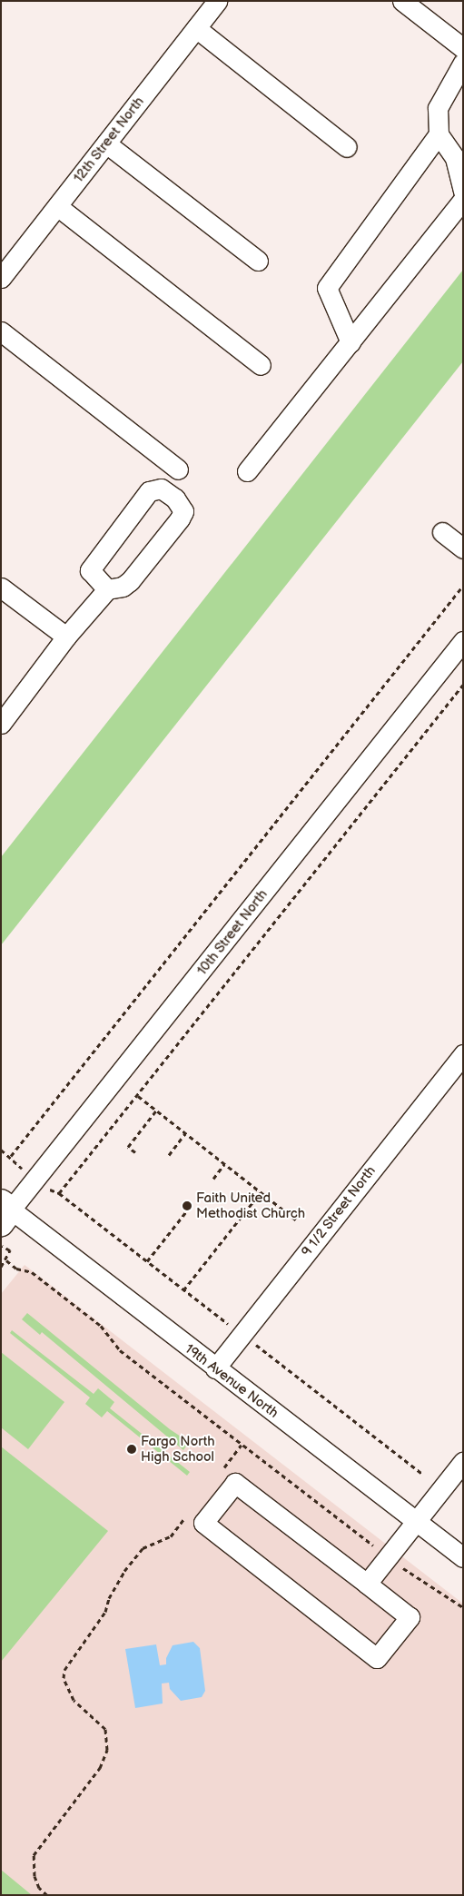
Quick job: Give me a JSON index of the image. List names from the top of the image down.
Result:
{
  "streets": {
    "street": [
      "12th Street North",
      "10th Street North",
      "9 1/2 Street North",
      "19th Avenue North"
    ]
  },
  "crossings": [
    ["10th Street North", "19th Avenue North"],
    ["9 1/2 Street North", "19th Avenue North"]
  ],
  "places": ["Faith United Methodist Church", "Fargo North High School"]
}
